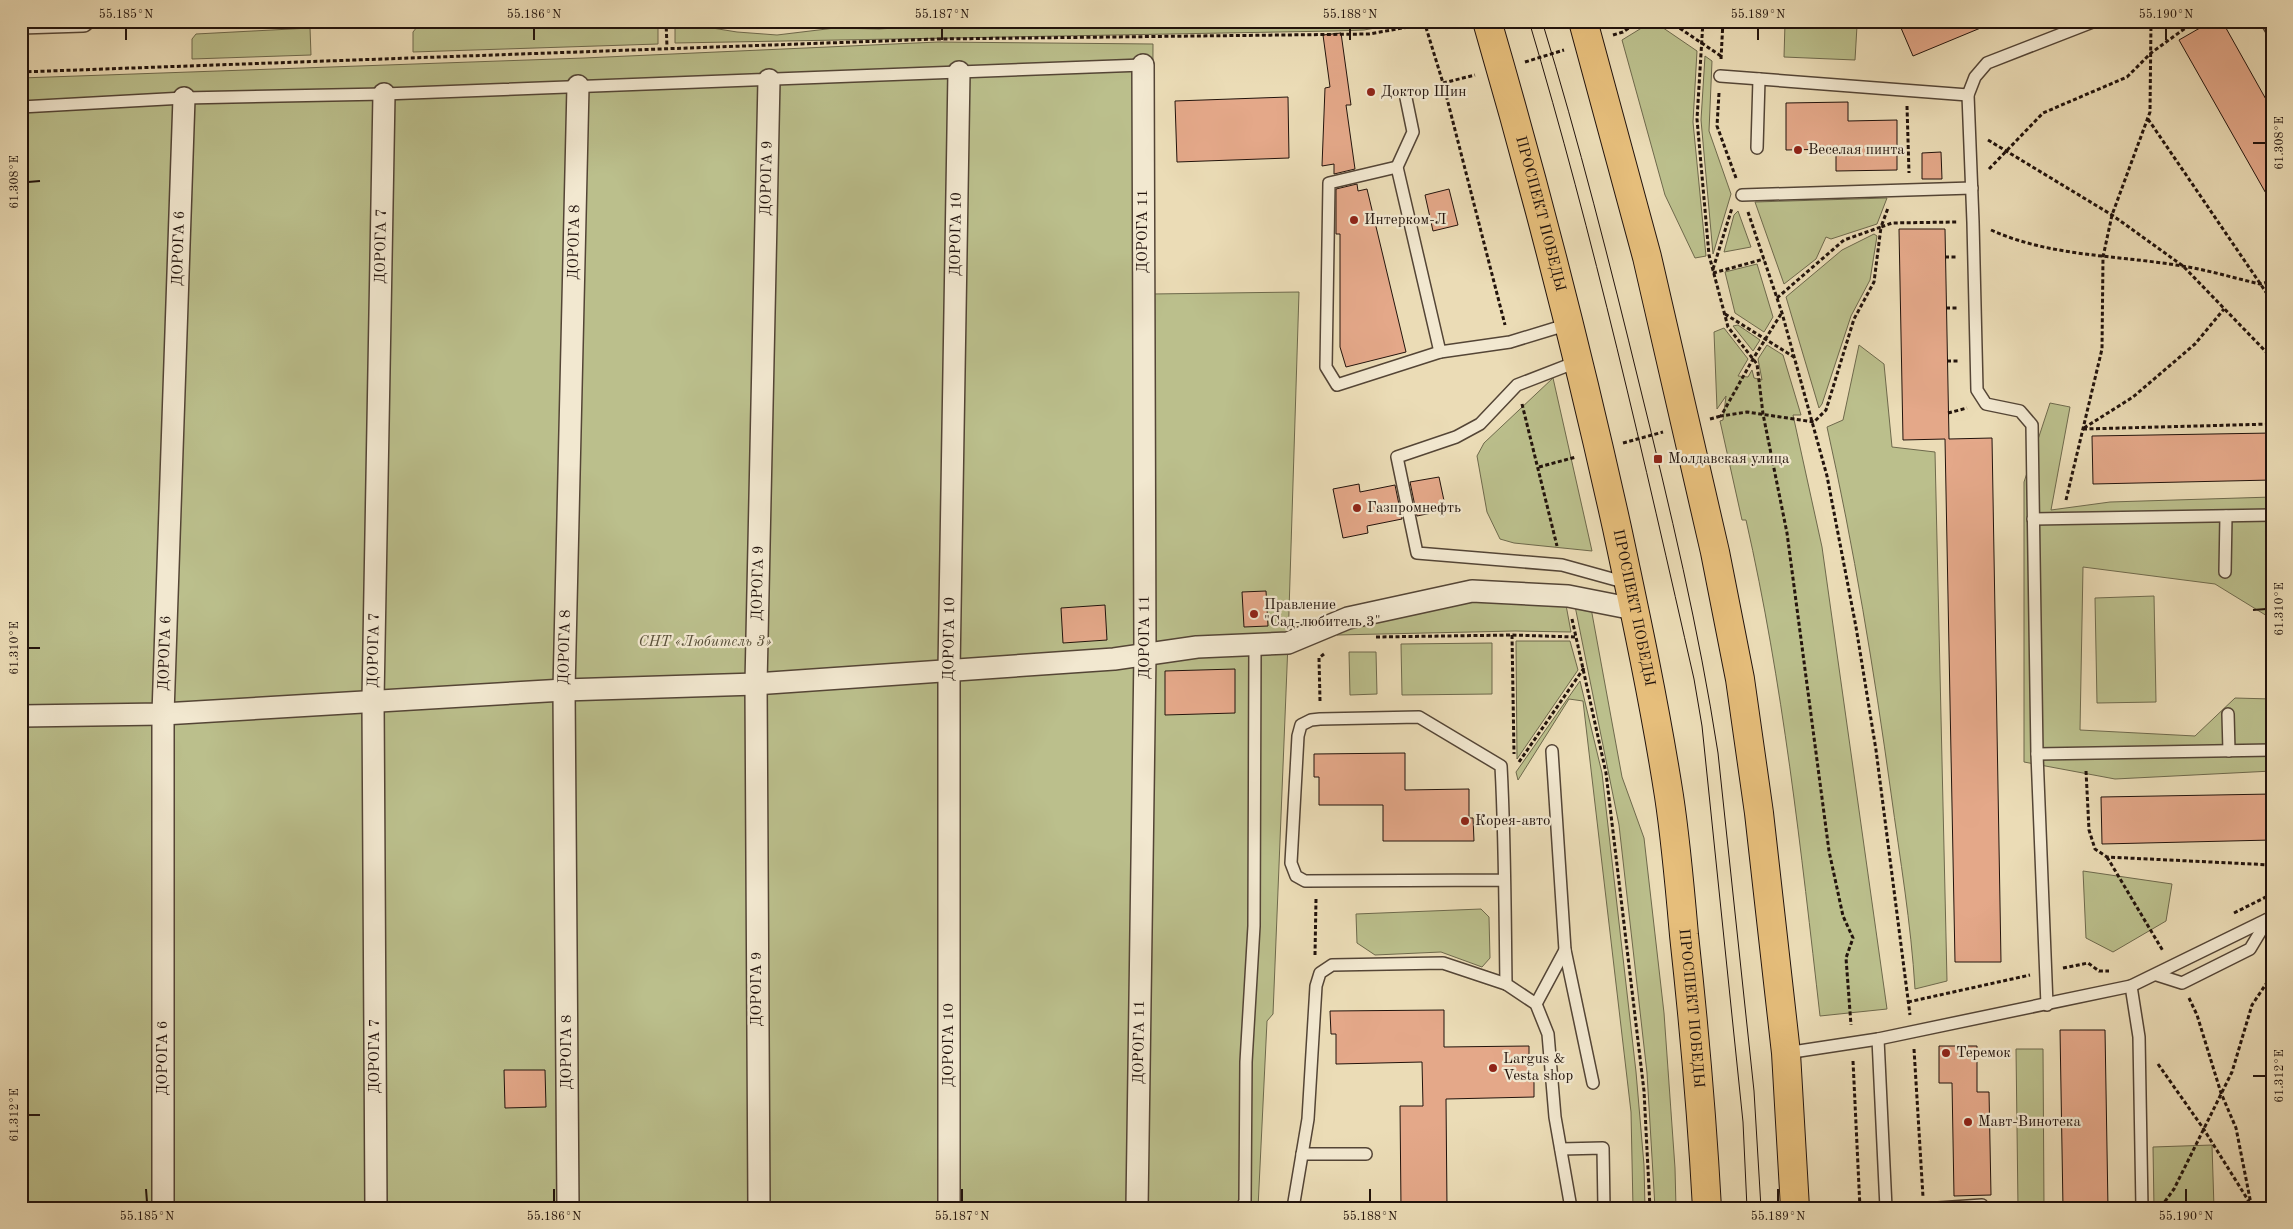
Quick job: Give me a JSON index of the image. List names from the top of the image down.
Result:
{
  "streets": {
    "main road": ["ПРОСПЕКТ ПОБЕДЫ"],
    "street": [
      "ДОРОГА 9",
      "ДОРОГА 11",
      "ДОРОГА 10",
      "ДОРОГА 8",
      "ДОРОГА 7",
      "ДОРОГА 6"
    ]
  },
  "parks": ["СНТ «Любитель 3»"],
  "places": {
    "other": [
      "Доктор Шин",
      "Веселая пинта",
      "Интерком-Л",
      "Газпромнефть",
      "Правление \"Сад-любитель 3\"",
      "Корея-авто",
      "Теремок",
      "Largus & Vesta shop",
      "Мавт-Винотека"
    ],
    "transit": ["Молдавская улица"]
  },
  "coordinates": [
    "55.185°N",
    "55.186°N",
    "55.187°N",
    "55.188°N",
    "55.189°N",
    "55.190°N",
    "61.308°E",
    "61.310°E",
    "61.312°E"
  ]
}
